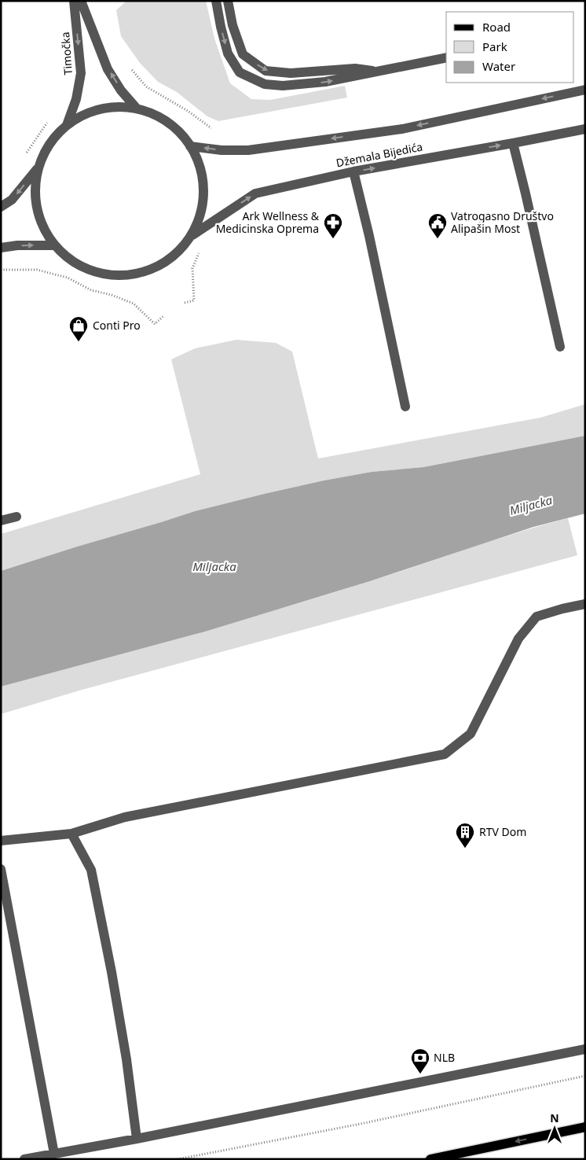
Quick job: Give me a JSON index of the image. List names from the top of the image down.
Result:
{
  "streets": {
    "street": ["Timočka", "Džemala Bijedića"]
  },
  "crossings": [
    ["Timočka", "Džemala Bijedića"]
  ],
  "water": ["Miljacka"],
  "places": {
    "pharmacy": ["Ark Wellness & Medicinska Oprema"],
    "public building": ["Vatrogasno Društvo Alipašin Most"],
    "shop": ["Conti Pro"],
    "building": ["RTV Dom"],
    "bank": ["NLB"]
  },
  "legend": ["Road", "Park", "Water"],
  "north": "top"
}
